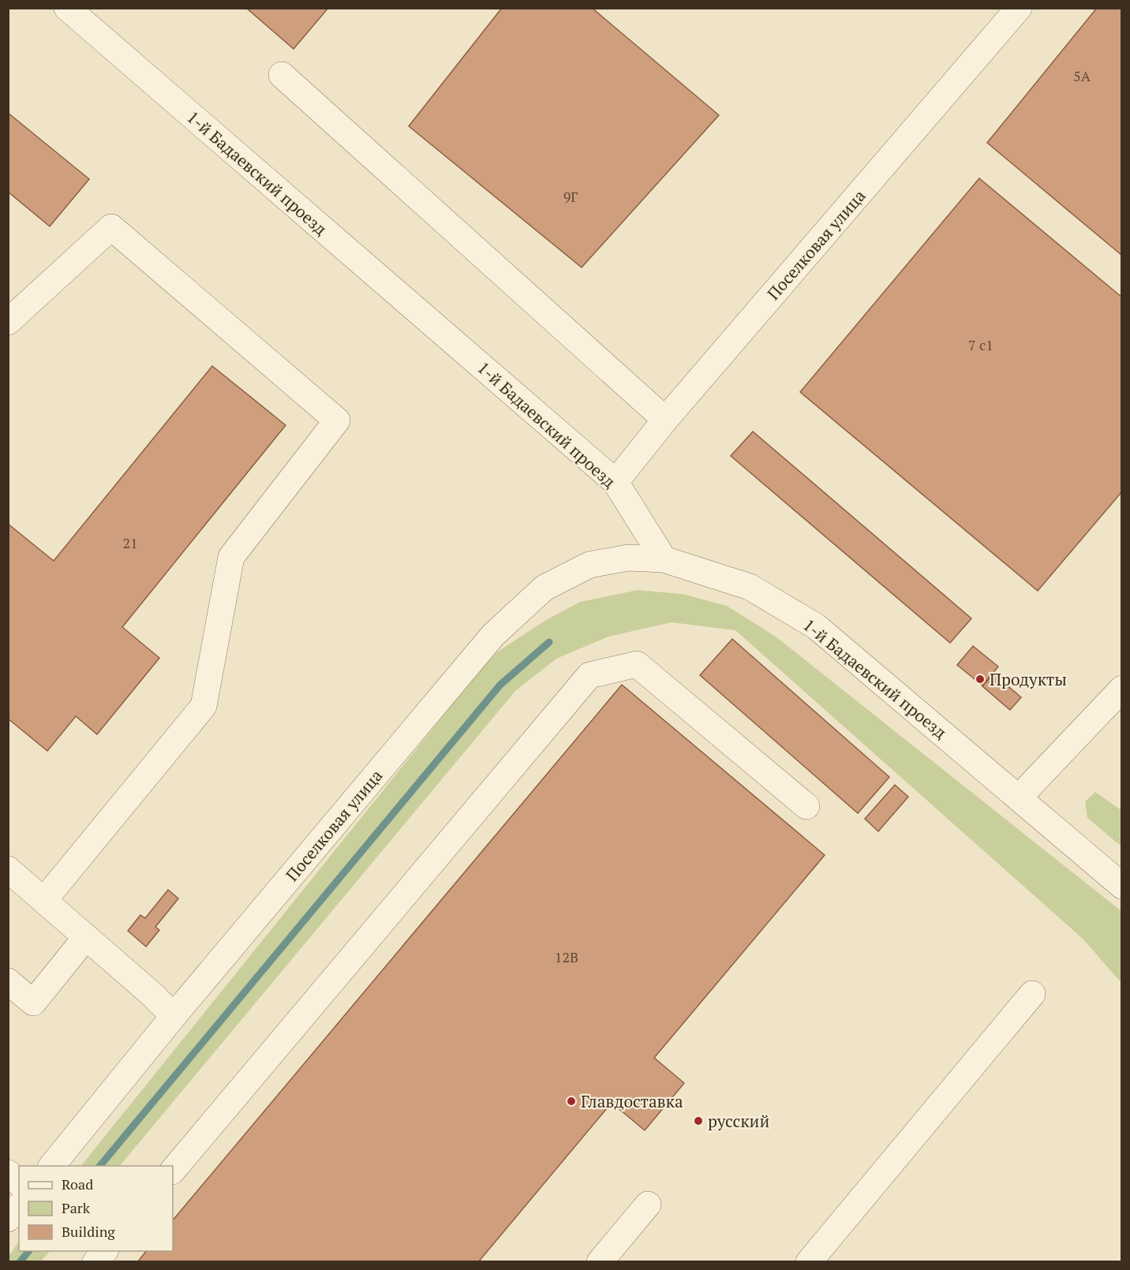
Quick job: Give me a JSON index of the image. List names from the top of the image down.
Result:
{
  "streets": {
    "street": ["1-й Бадаевский проезд", "Поселковая улица"]
  },
  "crossings": [
    ["1-й Бадаевский проезд", "Поселковая улица"]
  ],
  "places": ["Продукты", "Главдоставка", "русский"],
  "house_numbers": [
    "5А",
    "9Г",
    "7 с1",
    "21",
    "12В"
  ],
  "legend": ["Road", "Park", "Building"]
}
